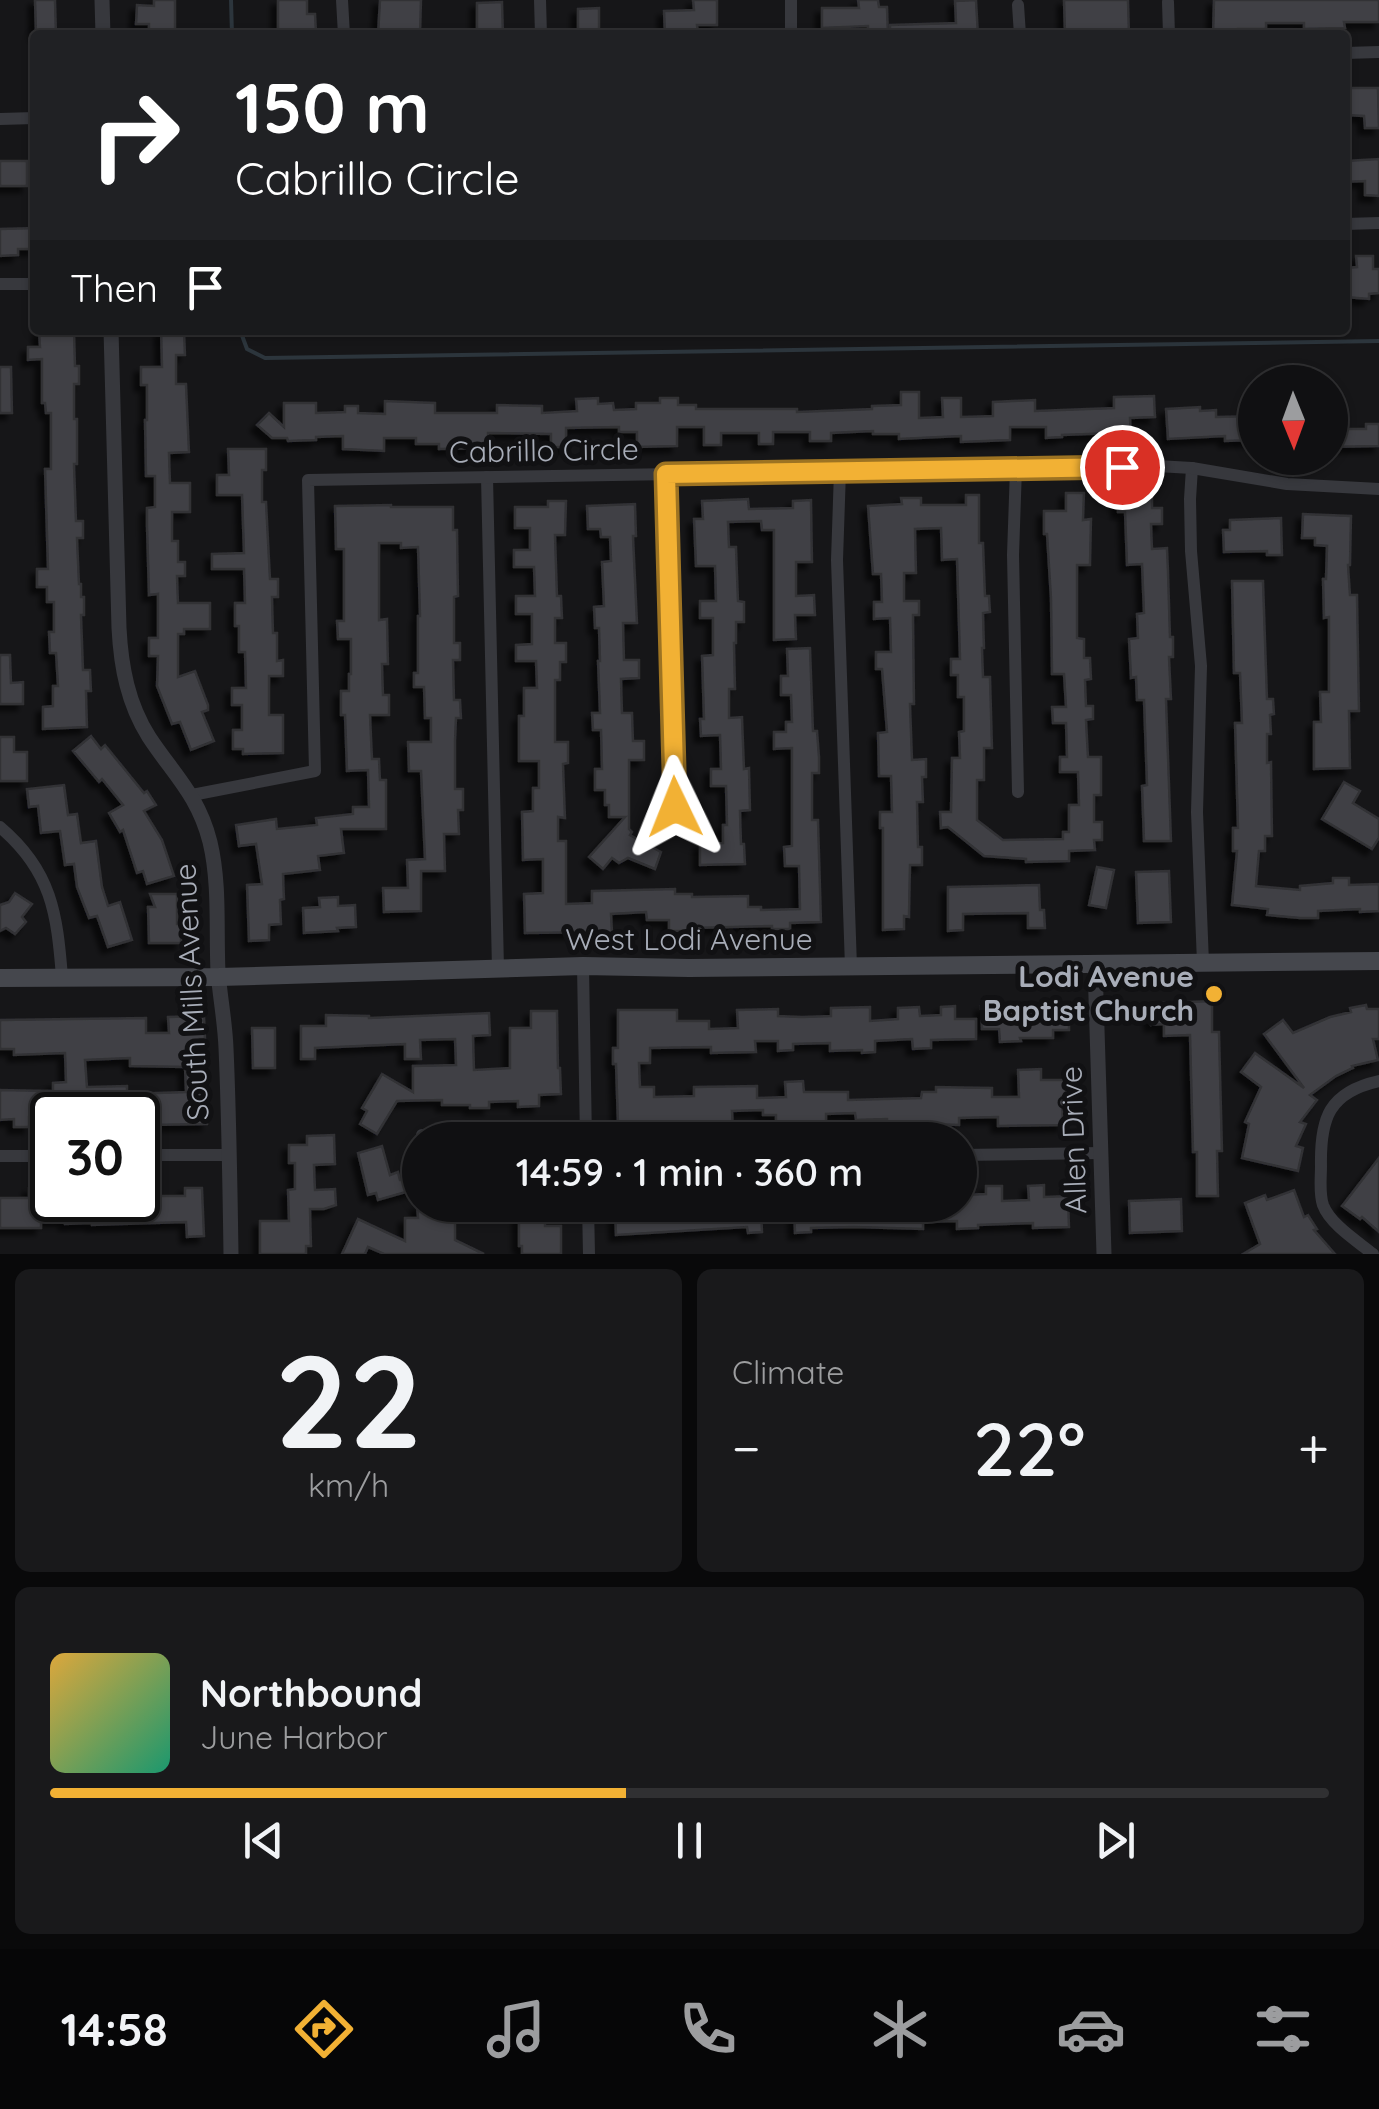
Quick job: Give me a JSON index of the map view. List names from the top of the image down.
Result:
{
  "streets": {
    "main road": ["West Lodi Avenue"],
    "street": ["Cabrillo Circle", "South Mills Avenue", "Allen Drive"]
  },
  "crossings": [
    ["Cabrillo Circle", "South Mills Avenue"],
    ["West Lodi Avenue", "South Mills Avenue"],
    ["West Lodi Avenue", "Allen Drive"]
  ],
  "places": ["Lodi Avenue Baptist Church"],
  "north": "bottom",
  "page": {
    "turn": ["150 m", "Cabrillo Circle"],
    "then": "Then",
    "limit": "30",
    "trip": "14:59 · 1 min · 360 m",
    "tile": [
      ["22", "km/h"],
      "Climate"
    ],
    "heat": ["−", "22°", "+"],
    "song": ["Northbound", "June Harbor"],
    "tabs": "14:58"
  }
}
